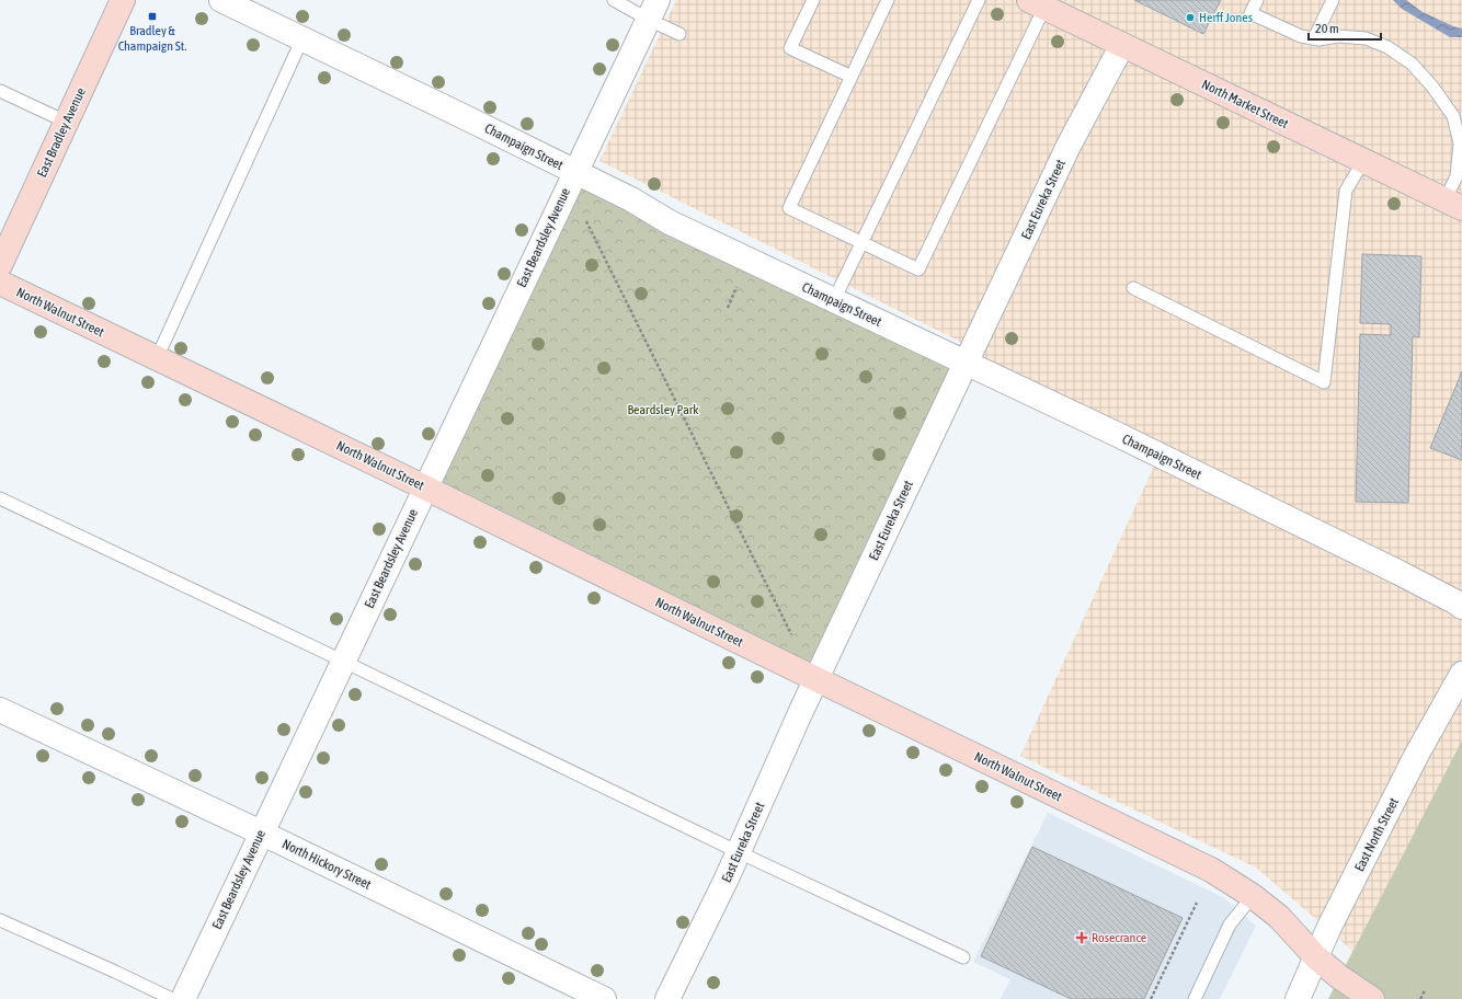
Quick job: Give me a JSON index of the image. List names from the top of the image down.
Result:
{
  "streets": {
    "street": [
      "North Market Street",
      "East Bradley Avenue",
      "Champaign Street",
      "East Eureka Street",
      "East Beardsley Avenue",
      "North Walnut Street",
      "East North Street",
      "North Hickory Street"
    ]
  },
  "crossings": [
    ["North Market Street", "East Eureka Street"],
    ["Champaign Street", "East Eureka Street"],
    ["Champaign Street", "East Beardsley Avenue"],
    ["East Eureka Street", "North Walnut Street"],
    ["East Beardsley Avenue", "North Walnut Street"],
    ["East Beardsley Avenue", "North Hickory Street"],
    ["North Walnut Street", "East North Street"]
  ],
  "parks": ["Beardsley Park"],
  "places": {
    "transit": ["Bradley & Champaign St."],
    "other": ["Herff Jones"],
    "health": ["Rosecrance"]
  },
  "scale_bar": "20 m"
}
